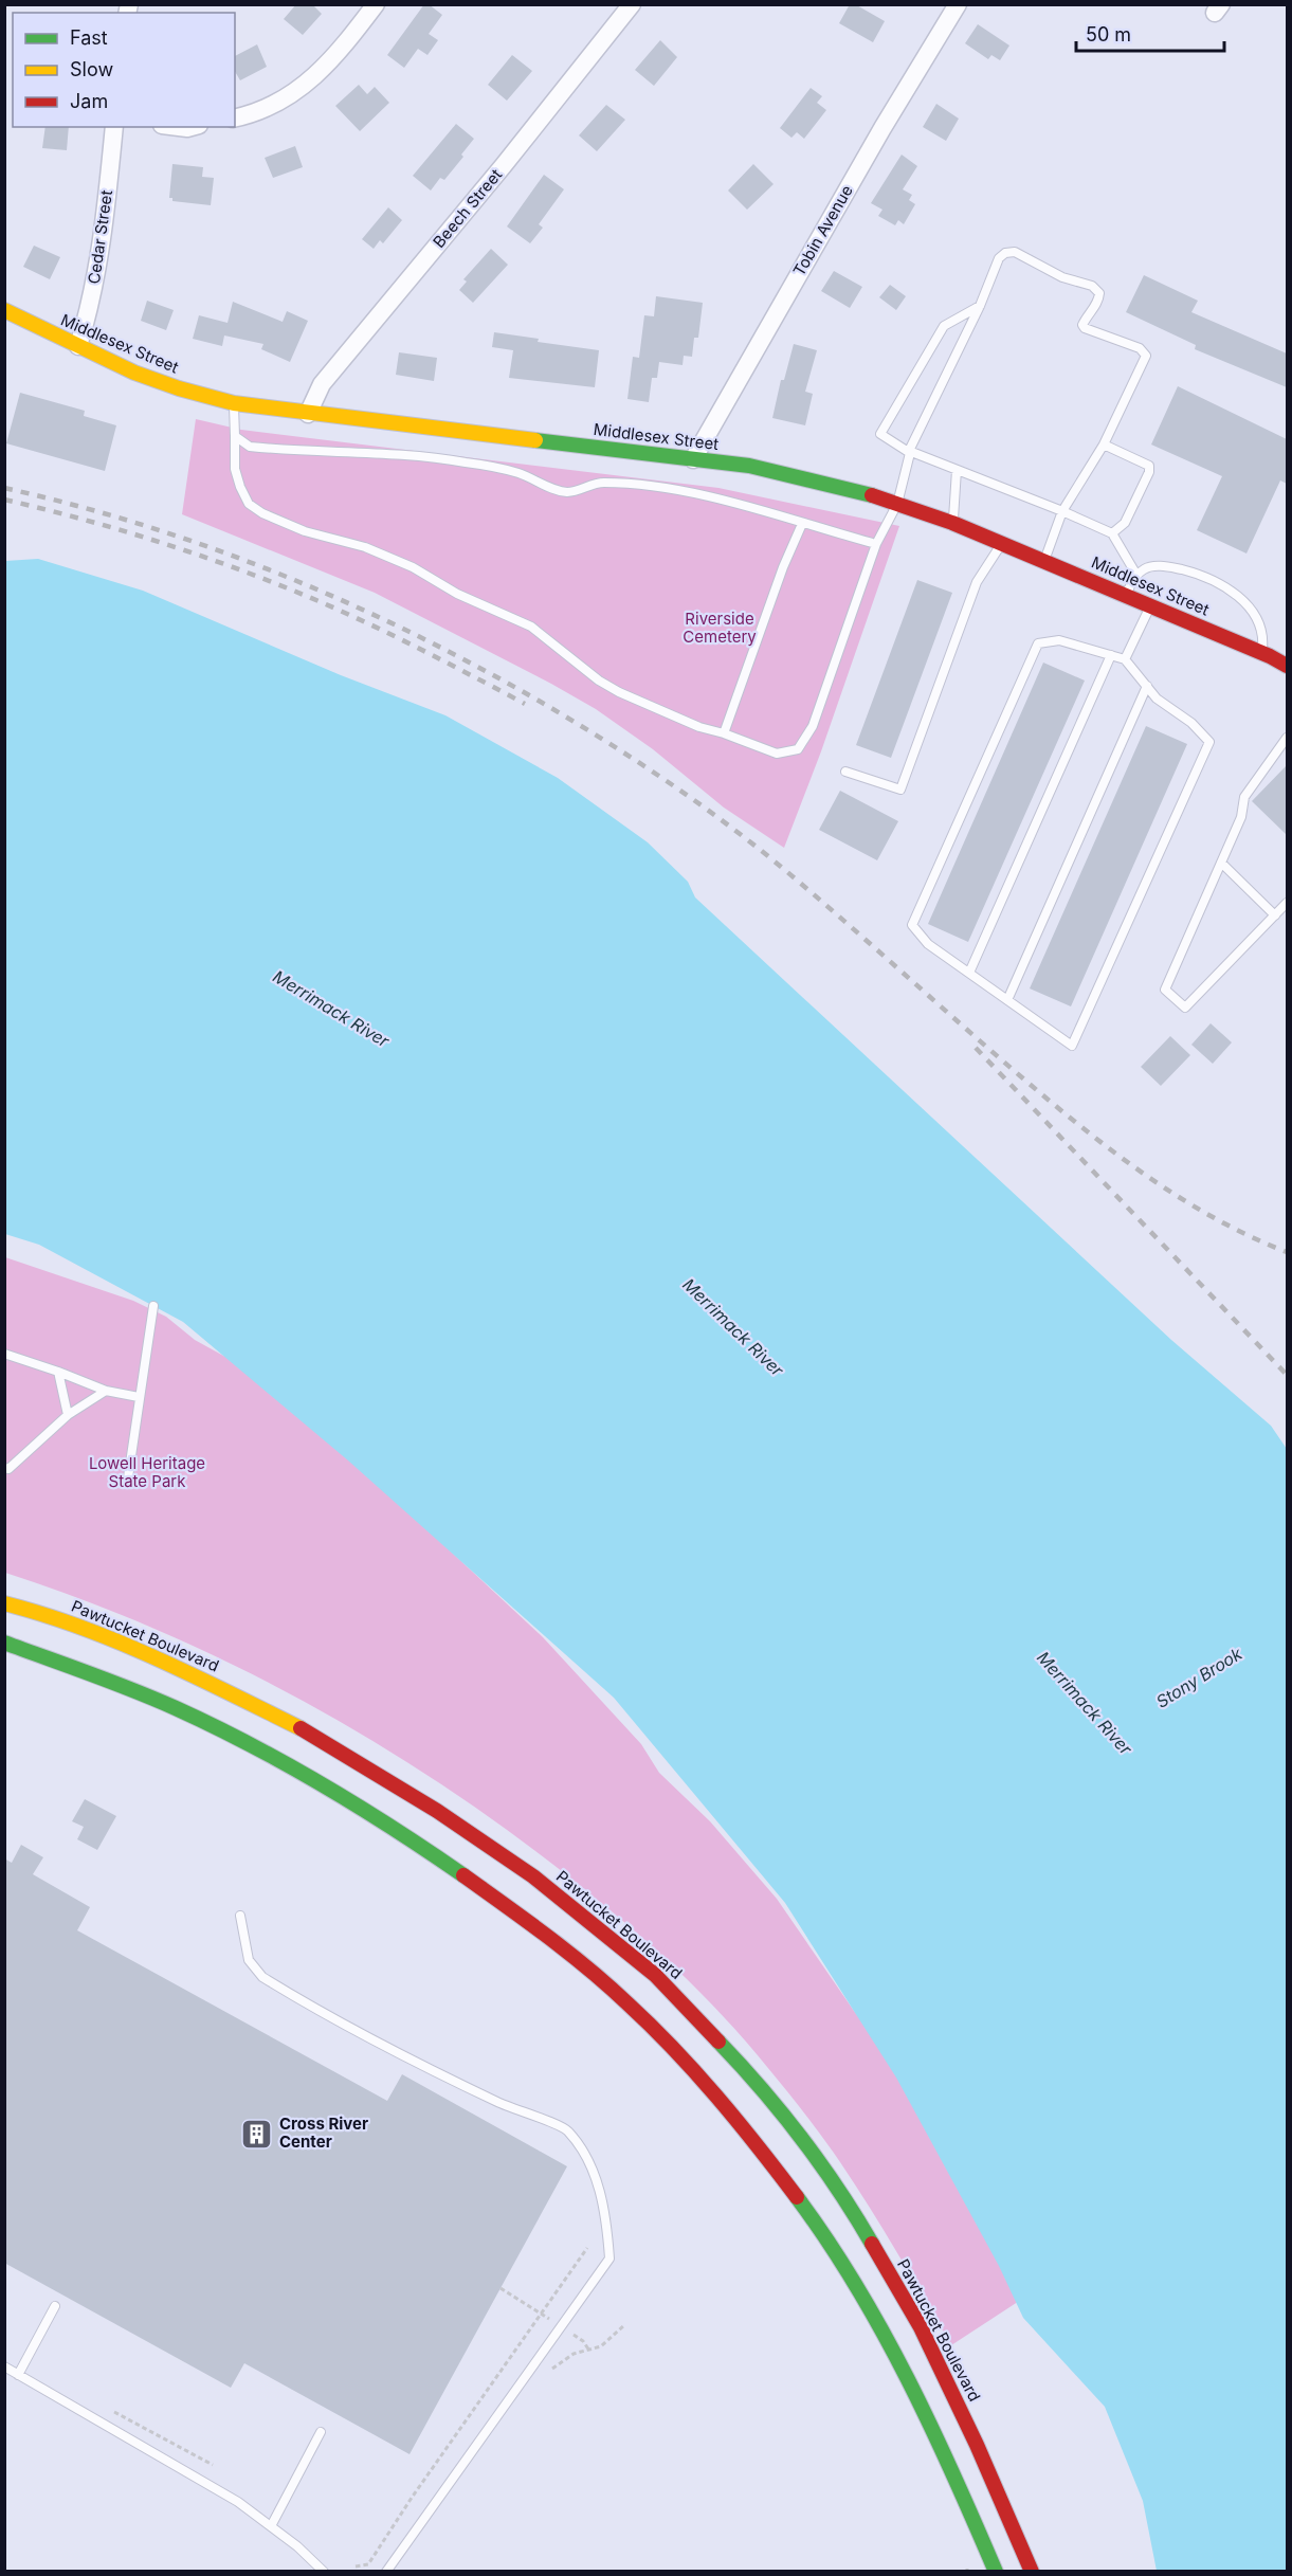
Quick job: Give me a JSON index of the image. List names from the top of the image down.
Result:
{
  "streets": {
    "main road": ["Middlesex Street", "Pawtucket Boulevard"],
    "street": ["Beech Street", "Tobin Avenue", "Cedar Street"]
  },
  "crossings": [
    ["Beech Street", "Middlesex Street"],
    ["Tobin Avenue", "Middlesex Street"],
    ["Cedar Street", "Middlesex Street"]
  ],
  "water": ["Merrimack River", "Stony Brook"],
  "parks": ["Riverside Cemetery", "Lowell Heritage State Park"],
  "places": {
    "building": ["Cross River Center"]
  },
  "legend": ["Fast", "Slow", "Jam"],
  "scale_bar": "50 m"
}
